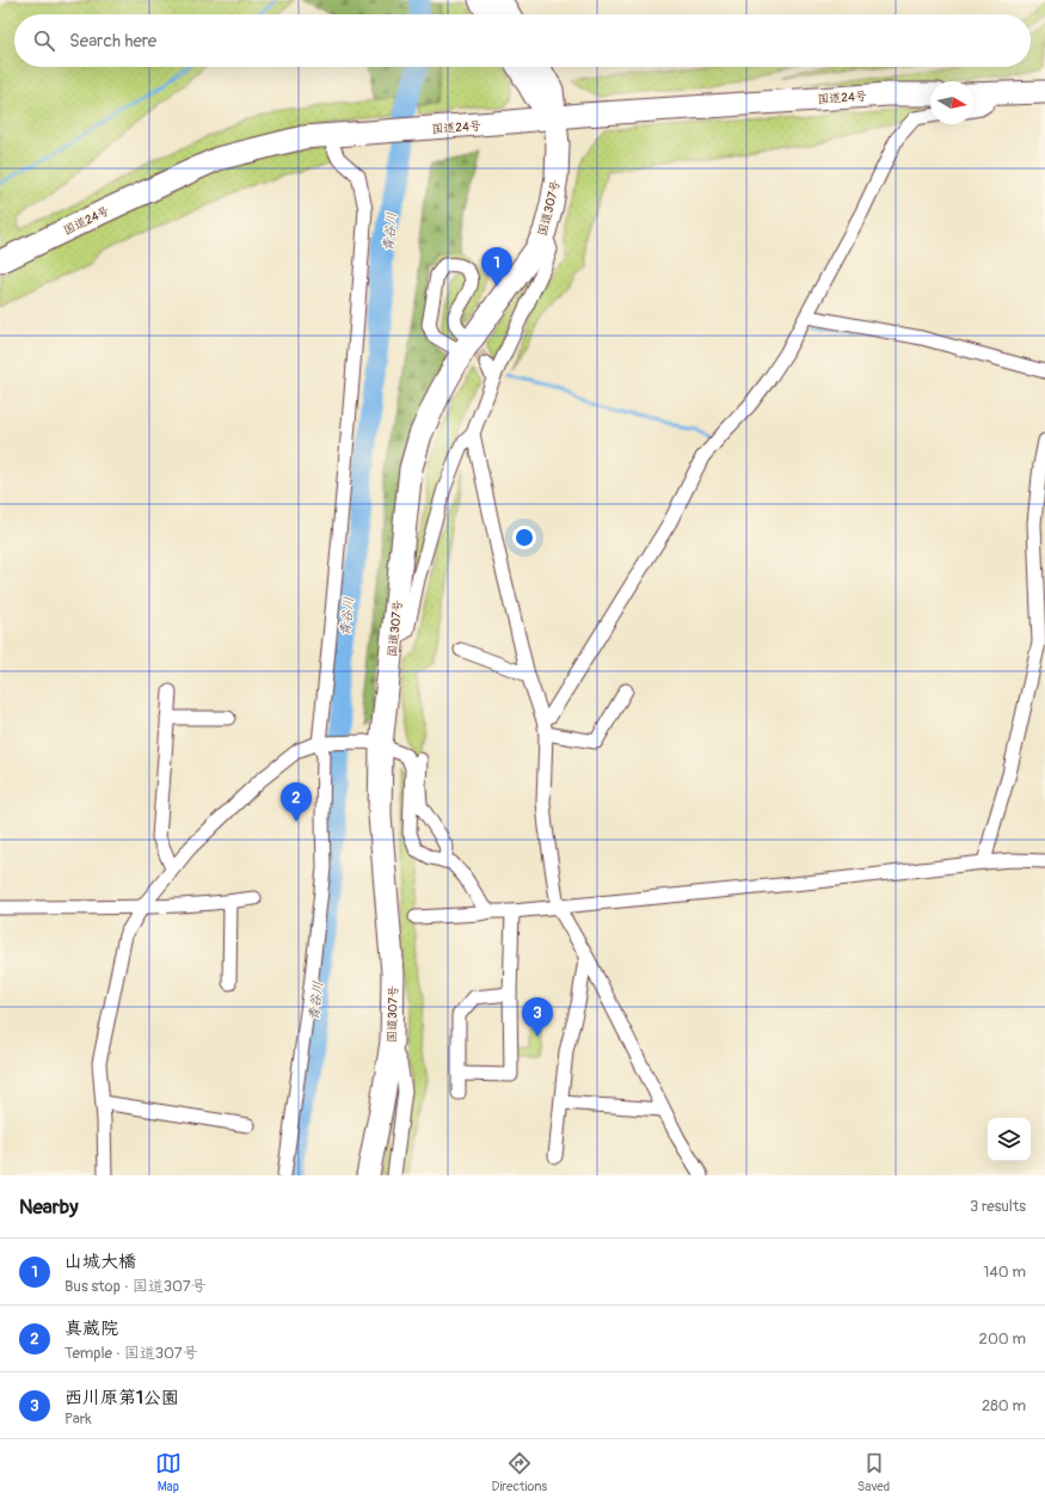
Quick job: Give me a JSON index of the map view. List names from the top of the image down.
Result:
{
  "streets": {
    "highway": ["国道24号", "国道307号"]
  },
  "crossings": [
    ["国道24号", "国道307号"]
  ],
  "water": ["青谷川"],
  "north": "right",
  "page": {
    "search": "Search here",
    "pins": ["1", "2", "3"],
    "heading": ["Nearby", "3 results"],
    "list": [
      {
        "mark": "1",
        "name": "山城大橋",
        "note": "Bus stop · 国道307号",
        "value": "140 m"
      },
      {
        "mark": "2",
        "name": "真蔵院",
        "note": "Temple · 国道307号",
        "value": "200 m"
      },
      {
        "mark": "3",
        "name": "西川原第1公園",
        "note": "Park",
        "value": "280 m"
      }
    ],
    "nav": ["Map", "Directions", "Saved"]
  }
}
